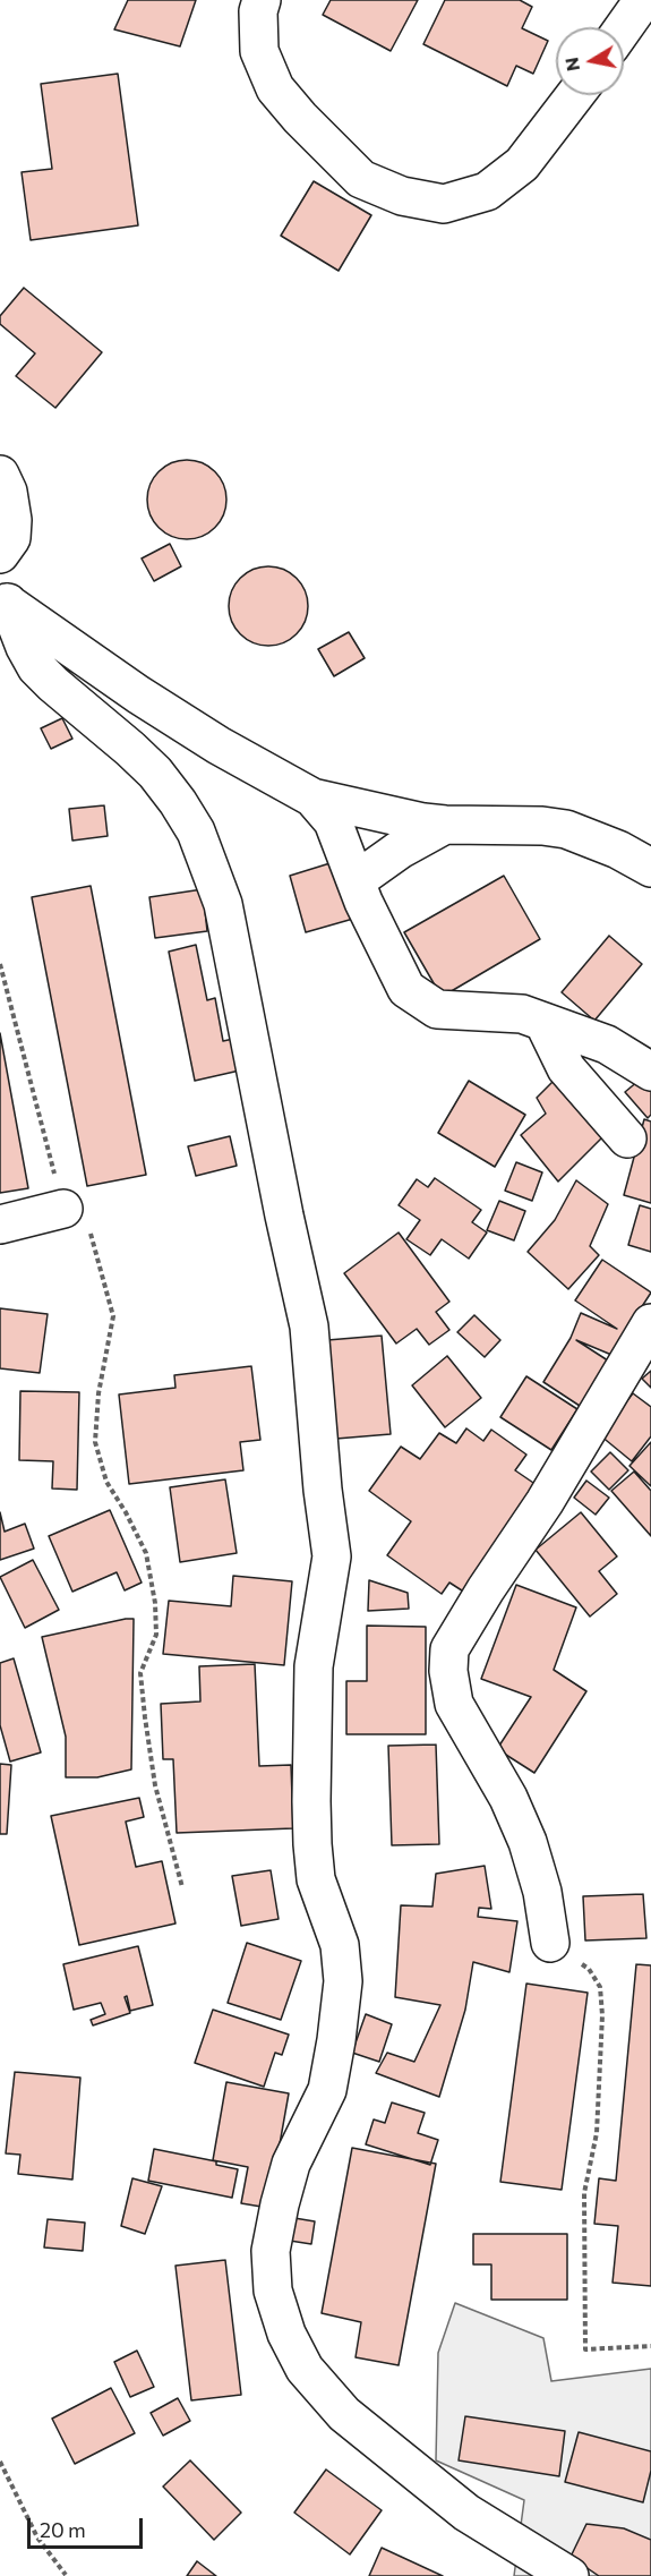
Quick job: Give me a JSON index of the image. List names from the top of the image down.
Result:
{
  "scale_bar": "20 m",
  "north": "left"
}
